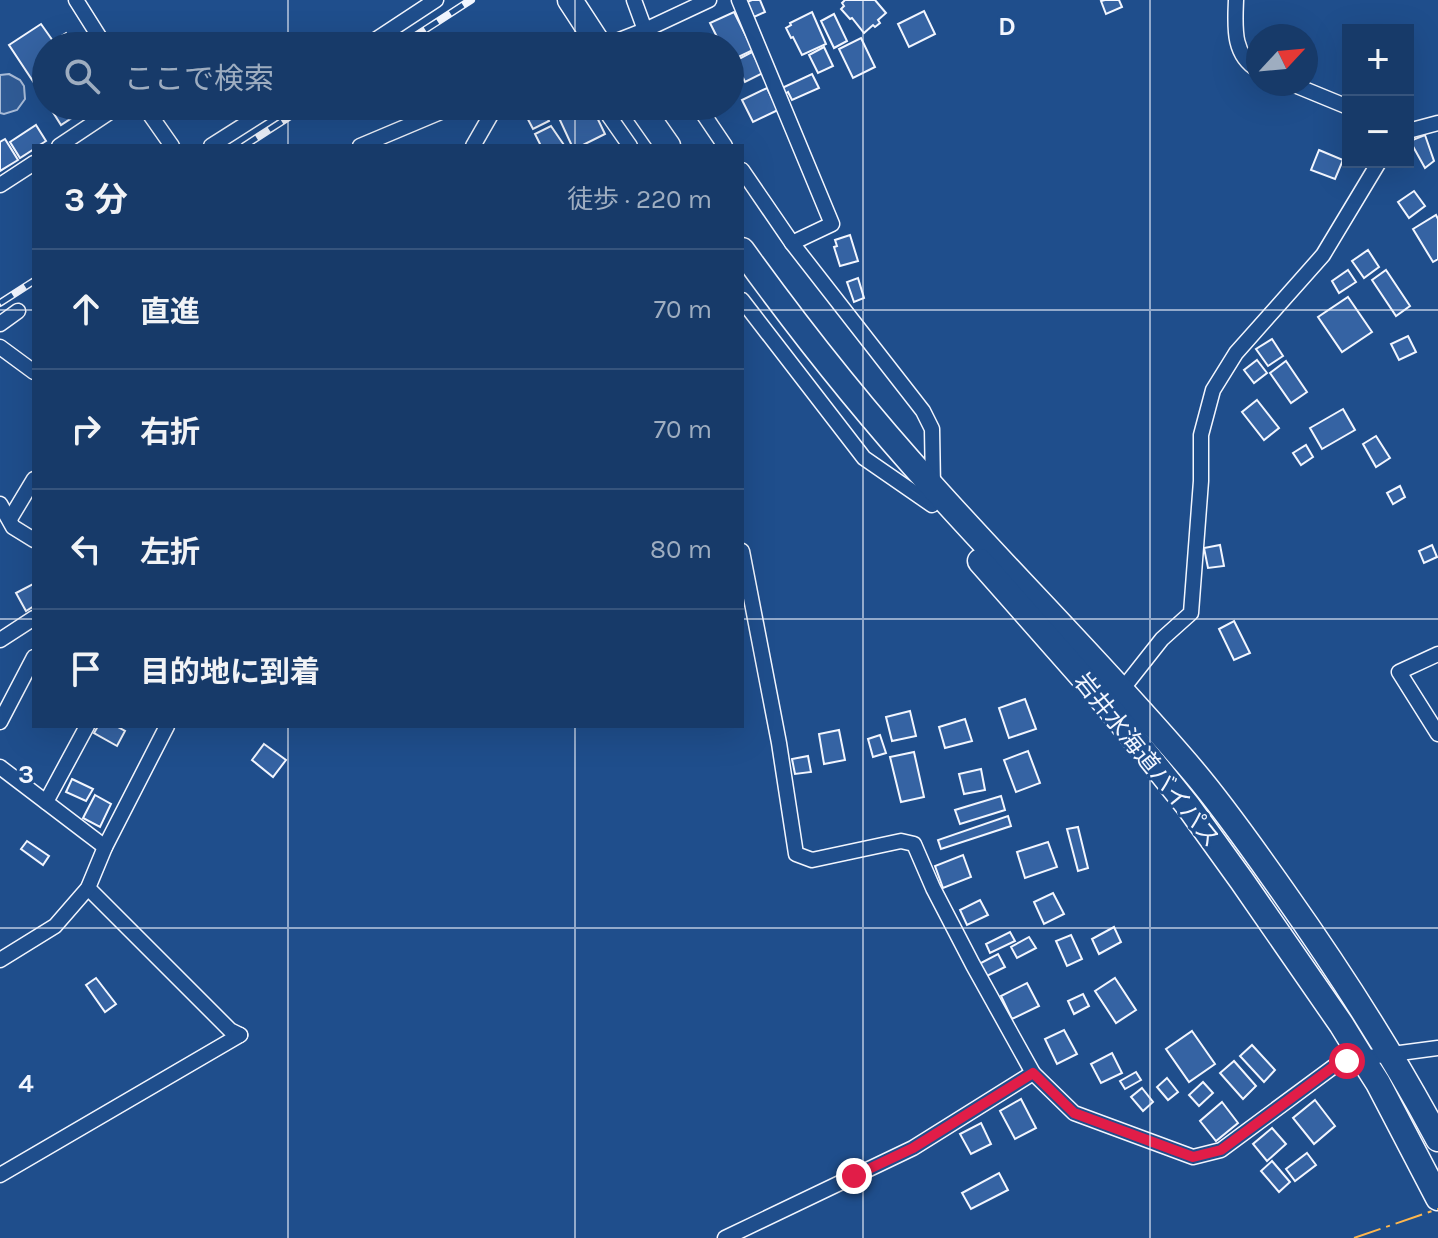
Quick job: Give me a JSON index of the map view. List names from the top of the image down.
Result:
{
  "streets": {
    "highway": ["岩井水海道バイパス"]
  },
  "north": "top right",
  "page": {
    "map_buttons": ["+", "−"],
    "search": "ここで検索",
    "heading": ["3 分", "徒歩 · 220 m"],
    "list": [
      ["直進", "70 m"],
      ["右折", "70 m"],
      ["左折", "80 m"],
      "目的地に到着"
    ]
  },
  "grid": {
    "columns": ["D"],
    "rows": ["3", "4"]
  }
}
